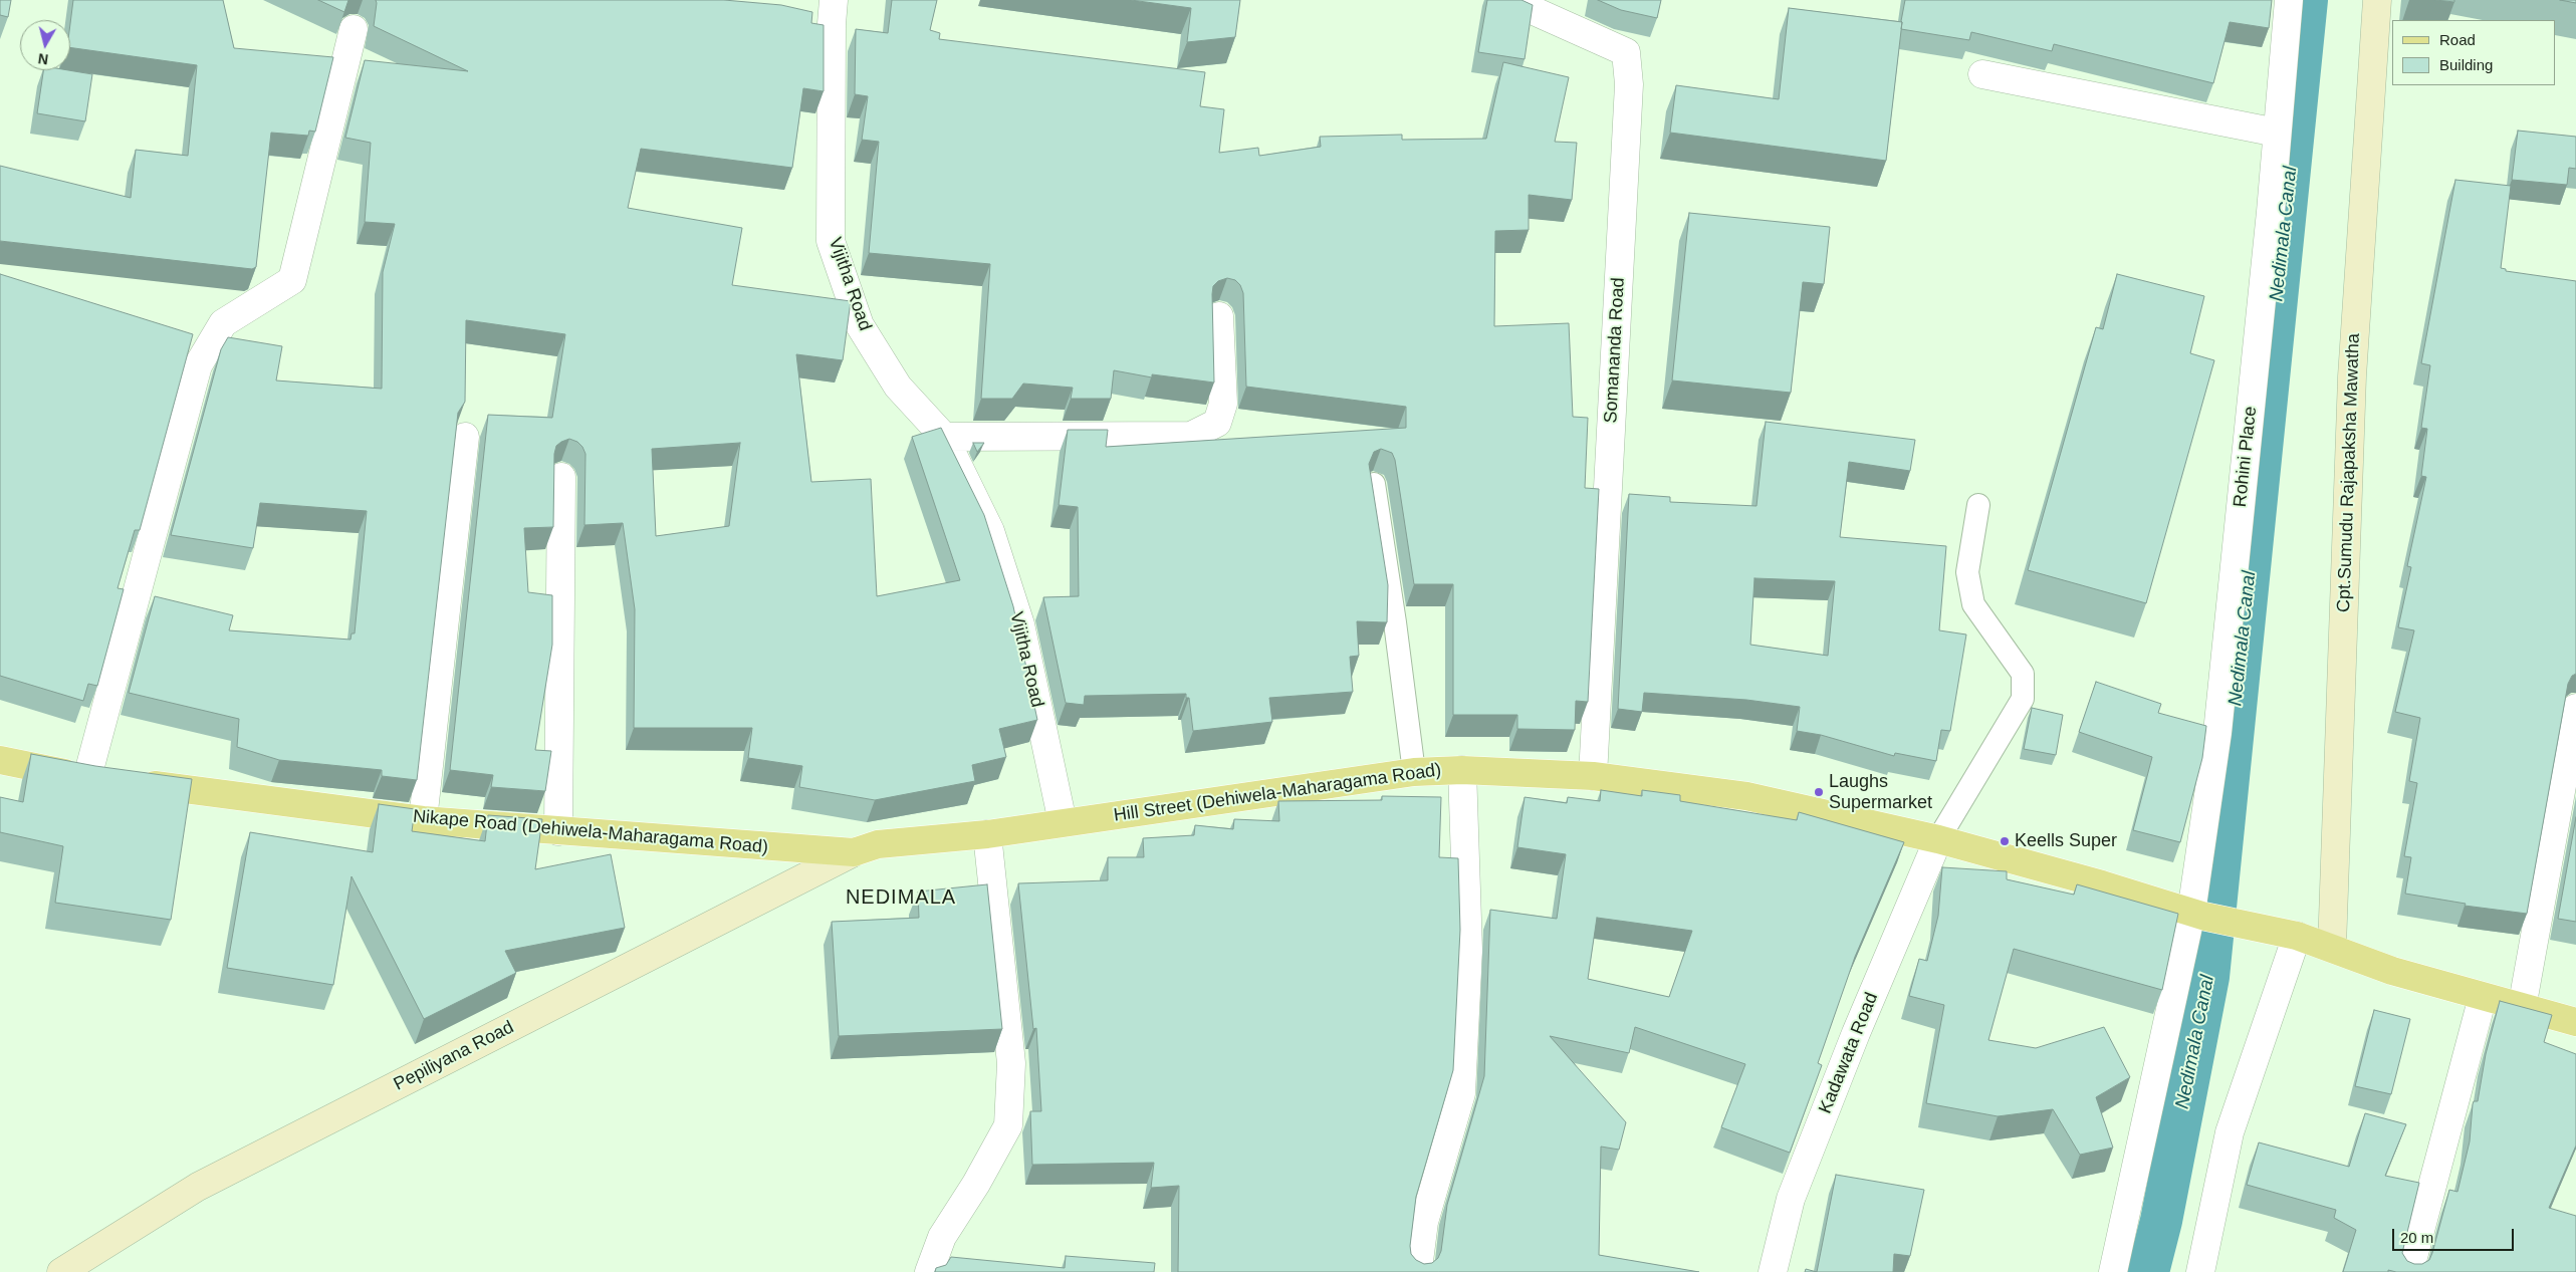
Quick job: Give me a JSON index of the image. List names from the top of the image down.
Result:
{
  "streets": {
    "main road": [
      "Cpt.Sumudu Rajapaksha Mawatha",
      "Hill Street (Dehiwela-Maharagama Road)",
      "Nikape Road (Dehiwela-Maharagama Road)",
      "Pepiliyana Road"
    ],
    "street": [
      "Vijitha Road",
      "Somananda Road",
      "Rohini Place",
      "Kadawata Road"
    ]
  },
  "crossings": [
    ["Vijitha Road", "Hill Street (Dehiwela-Maharagama Road)"],
    ["Somananda Road", "Hill Street (Dehiwela-Maharagama Road)"],
    ["Rohini Place", "Hill Street (Dehiwela-Maharagama Road)"],
    ["Cpt.Sumudu Rajapaksha Mawatha", "Hill Street (Dehiwela-Maharagama Road)"],
    ["Hill Street (Dehiwela-Maharagama Road)", "Nikape Road (Dehiwela-Maharagama Road)"],
    ["Hill Street (Dehiwela-Maharagama Road)", "Kadawata Road"],
    ["Hill Street (Dehiwela-Maharagama Road)", "Pepiliyana Road"],
    ["Nikape Road (Dehiwela-Maharagama Road)", "Pepiliyana Road"]
  ],
  "districts": ["NEDIMALA"],
  "water": ["Nedimala Canal"],
  "places": ["Laughs Supermarket", "Keells Super"],
  "legend": ["Road", "Building"],
  "scale_bar": "20 m",
  "north": "bottom"
}
